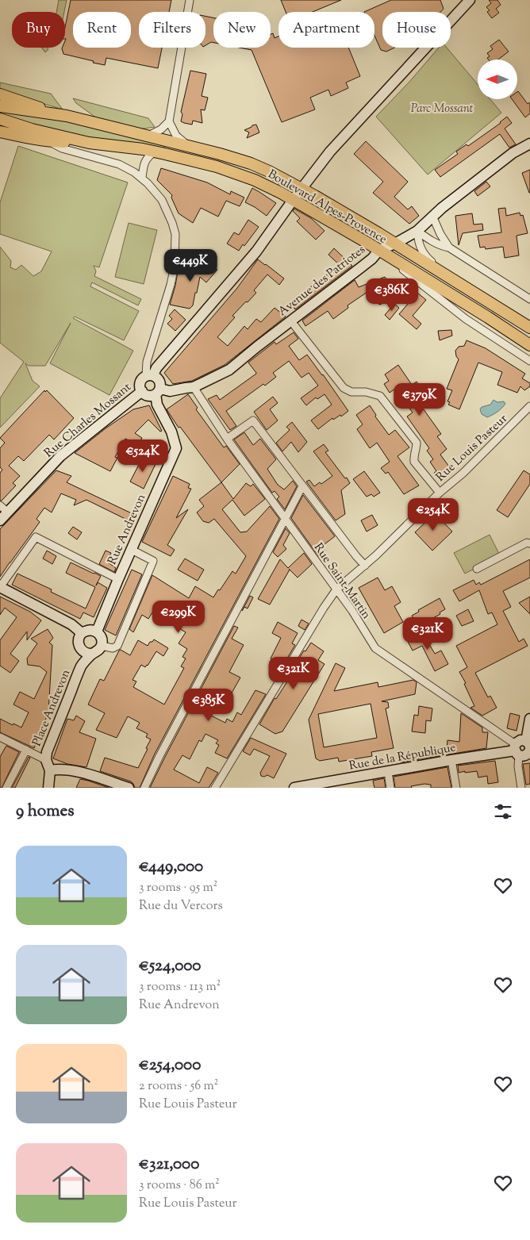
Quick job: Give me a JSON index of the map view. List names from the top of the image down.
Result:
{
  "streets": {
    "main road": ["Boulevard Alpes-Provence"],
    "street": [
      "Avenue des Patriotes",
      "Rue Charles Mossant",
      "Rue Louis Pasteur",
      "Rue Andrevon",
      "Rue Saint-Martin",
      "Place Andrevon",
      "Rue de la République"
    ]
  },
  "crossings": [
    ["Boulevard Alpes-Provence", "Avenue des Patriotes"],
    ["Avenue des Patriotes", "Rue Charles Mossant"],
    ["Avenue des Patriotes", "Rue Andrevon"],
    ["Avenue des Patriotes", "Rue Saint-Martin"],
    ["Rue Charles Mossant", "Rue Andrevon"],
    ["Rue Louis Pasteur", "Rue Saint-Martin"],
    ["Rue Andrevon", "Place Andrevon"],
    ["Rue Saint-Martin", "Rue de la République"]
  ],
  "parks": ["Parc Mossant"],
  "north": "left",
  "page": {
    "chip": [
      "Buy",
      "Rent",
      "Filters",
      "New",
      "Apartment",
      "House"
    ],
    "price": [
      "€449K",
      "€386K",
      "€379K",
      "€524K",
      "€254K",
      "€299K",
      "€321K",
      "€321K",
      "€385K"
    ],
    "heading": "9 homes",
    "list": [
      {
        "name": "€449,000",
        "note": "3 rooms · 95 m² · Rue du Vercors"
      },
      {
        "name": "€524,000",
        "note": "3 rooms · 113 m² · Rue Andrevon"
      },
      {
        "name": "€254,000",
        "note": "2 rooms · 56 m² · Rue Louis Pasteur"
      },
      {
        "name": "€321,000",
        "note": "3 rooms · 86 m² · Rue Louis Pasteur"
      }
    ]
  }
}
